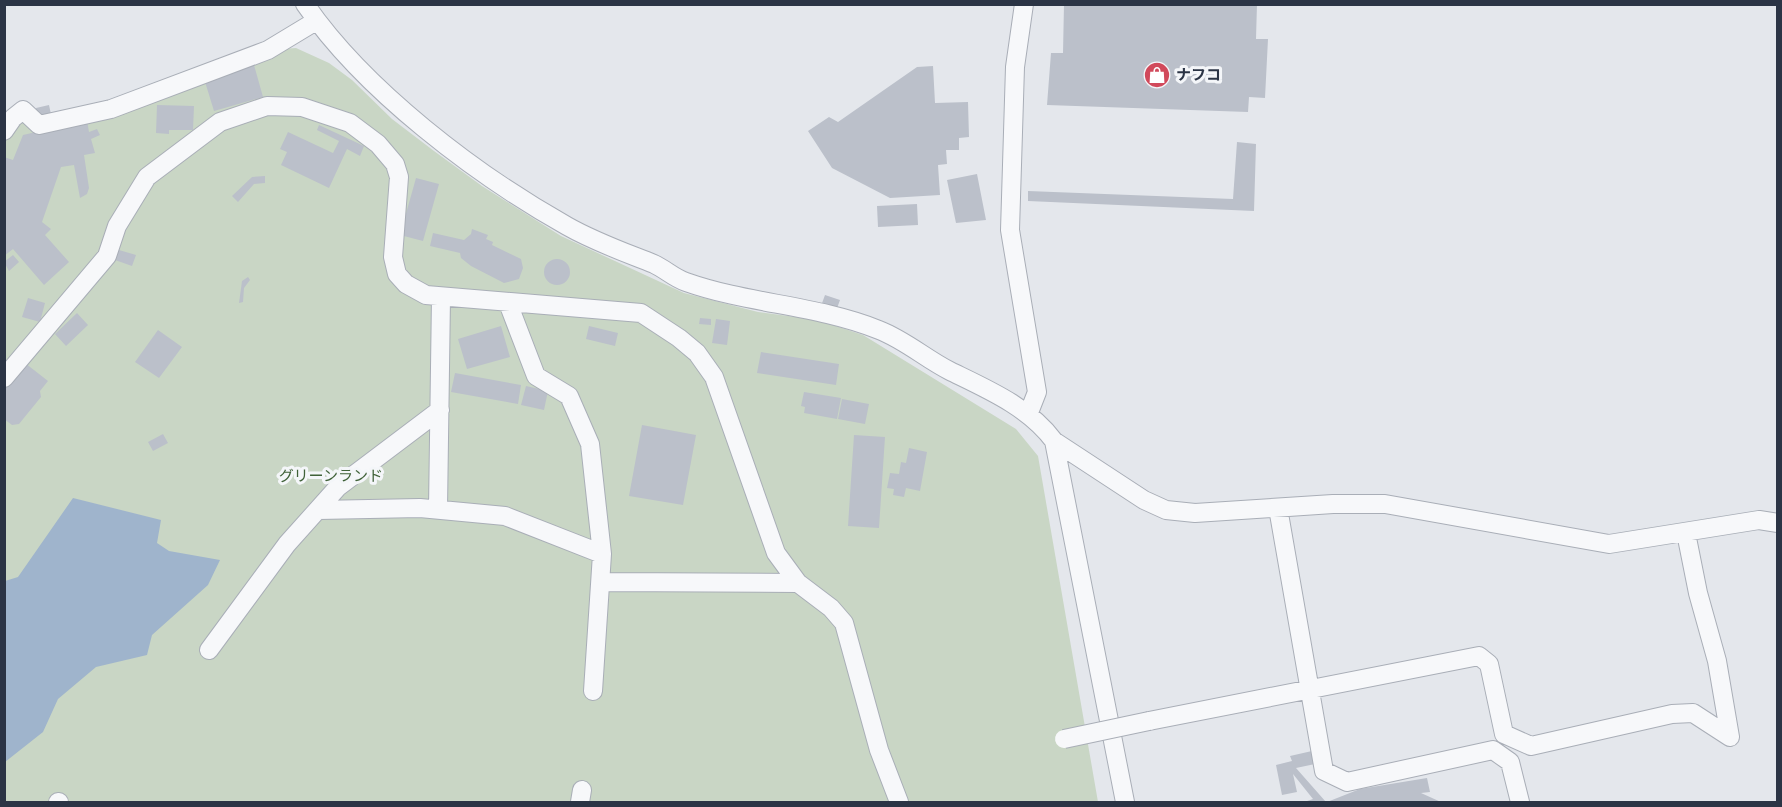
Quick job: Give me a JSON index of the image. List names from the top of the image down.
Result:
{
  "parks": ["グリーンランド"],
  "places": {
    "shop": ["ナフコ"]
  }
}
